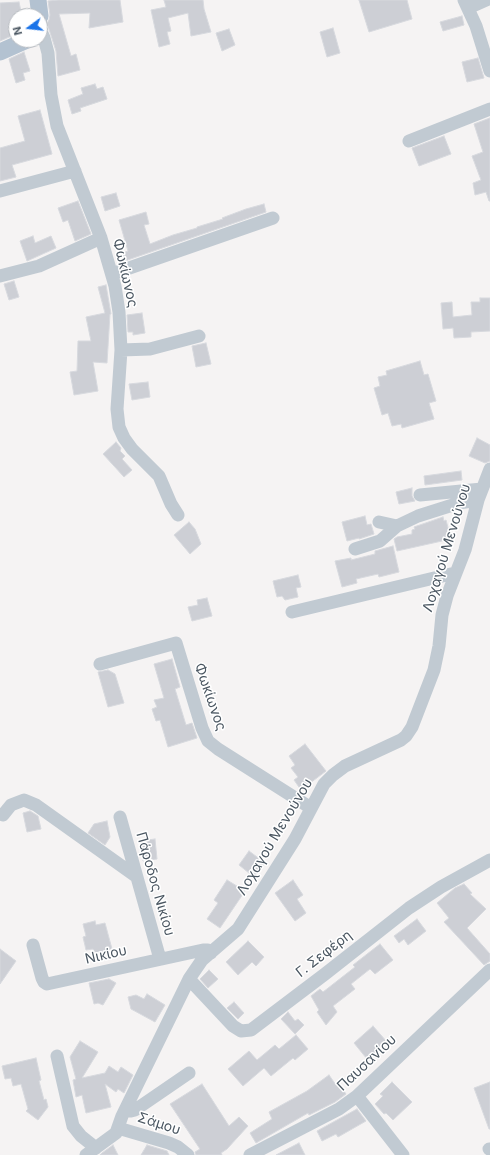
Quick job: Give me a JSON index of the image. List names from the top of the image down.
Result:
{
  "streets": {
    "street": [
      "Φωκίωνος",
      "Λοχαγού Μενούνου",
      "Πάροδος Νικίου",
      "Γ. Σεφέρη",
      "Νικίου",
      "Παυσανίου",
      "Σάμου"
    ]
  },
  "crossings": [
    ["Φωκίωνος", "Λοχαγού Μενούνου"],
    ["Λοχαγού Μενούνου", "Γ. Σεφέρη"],
    ["Λοχαγού Μενούνου", "Νικίου"],
    ["Λοχαγού Μενούνου", "Σάμου"],
    ["Πάροδος Νικίου", "Νικίου"]
  ],
  "north": "left"
}
